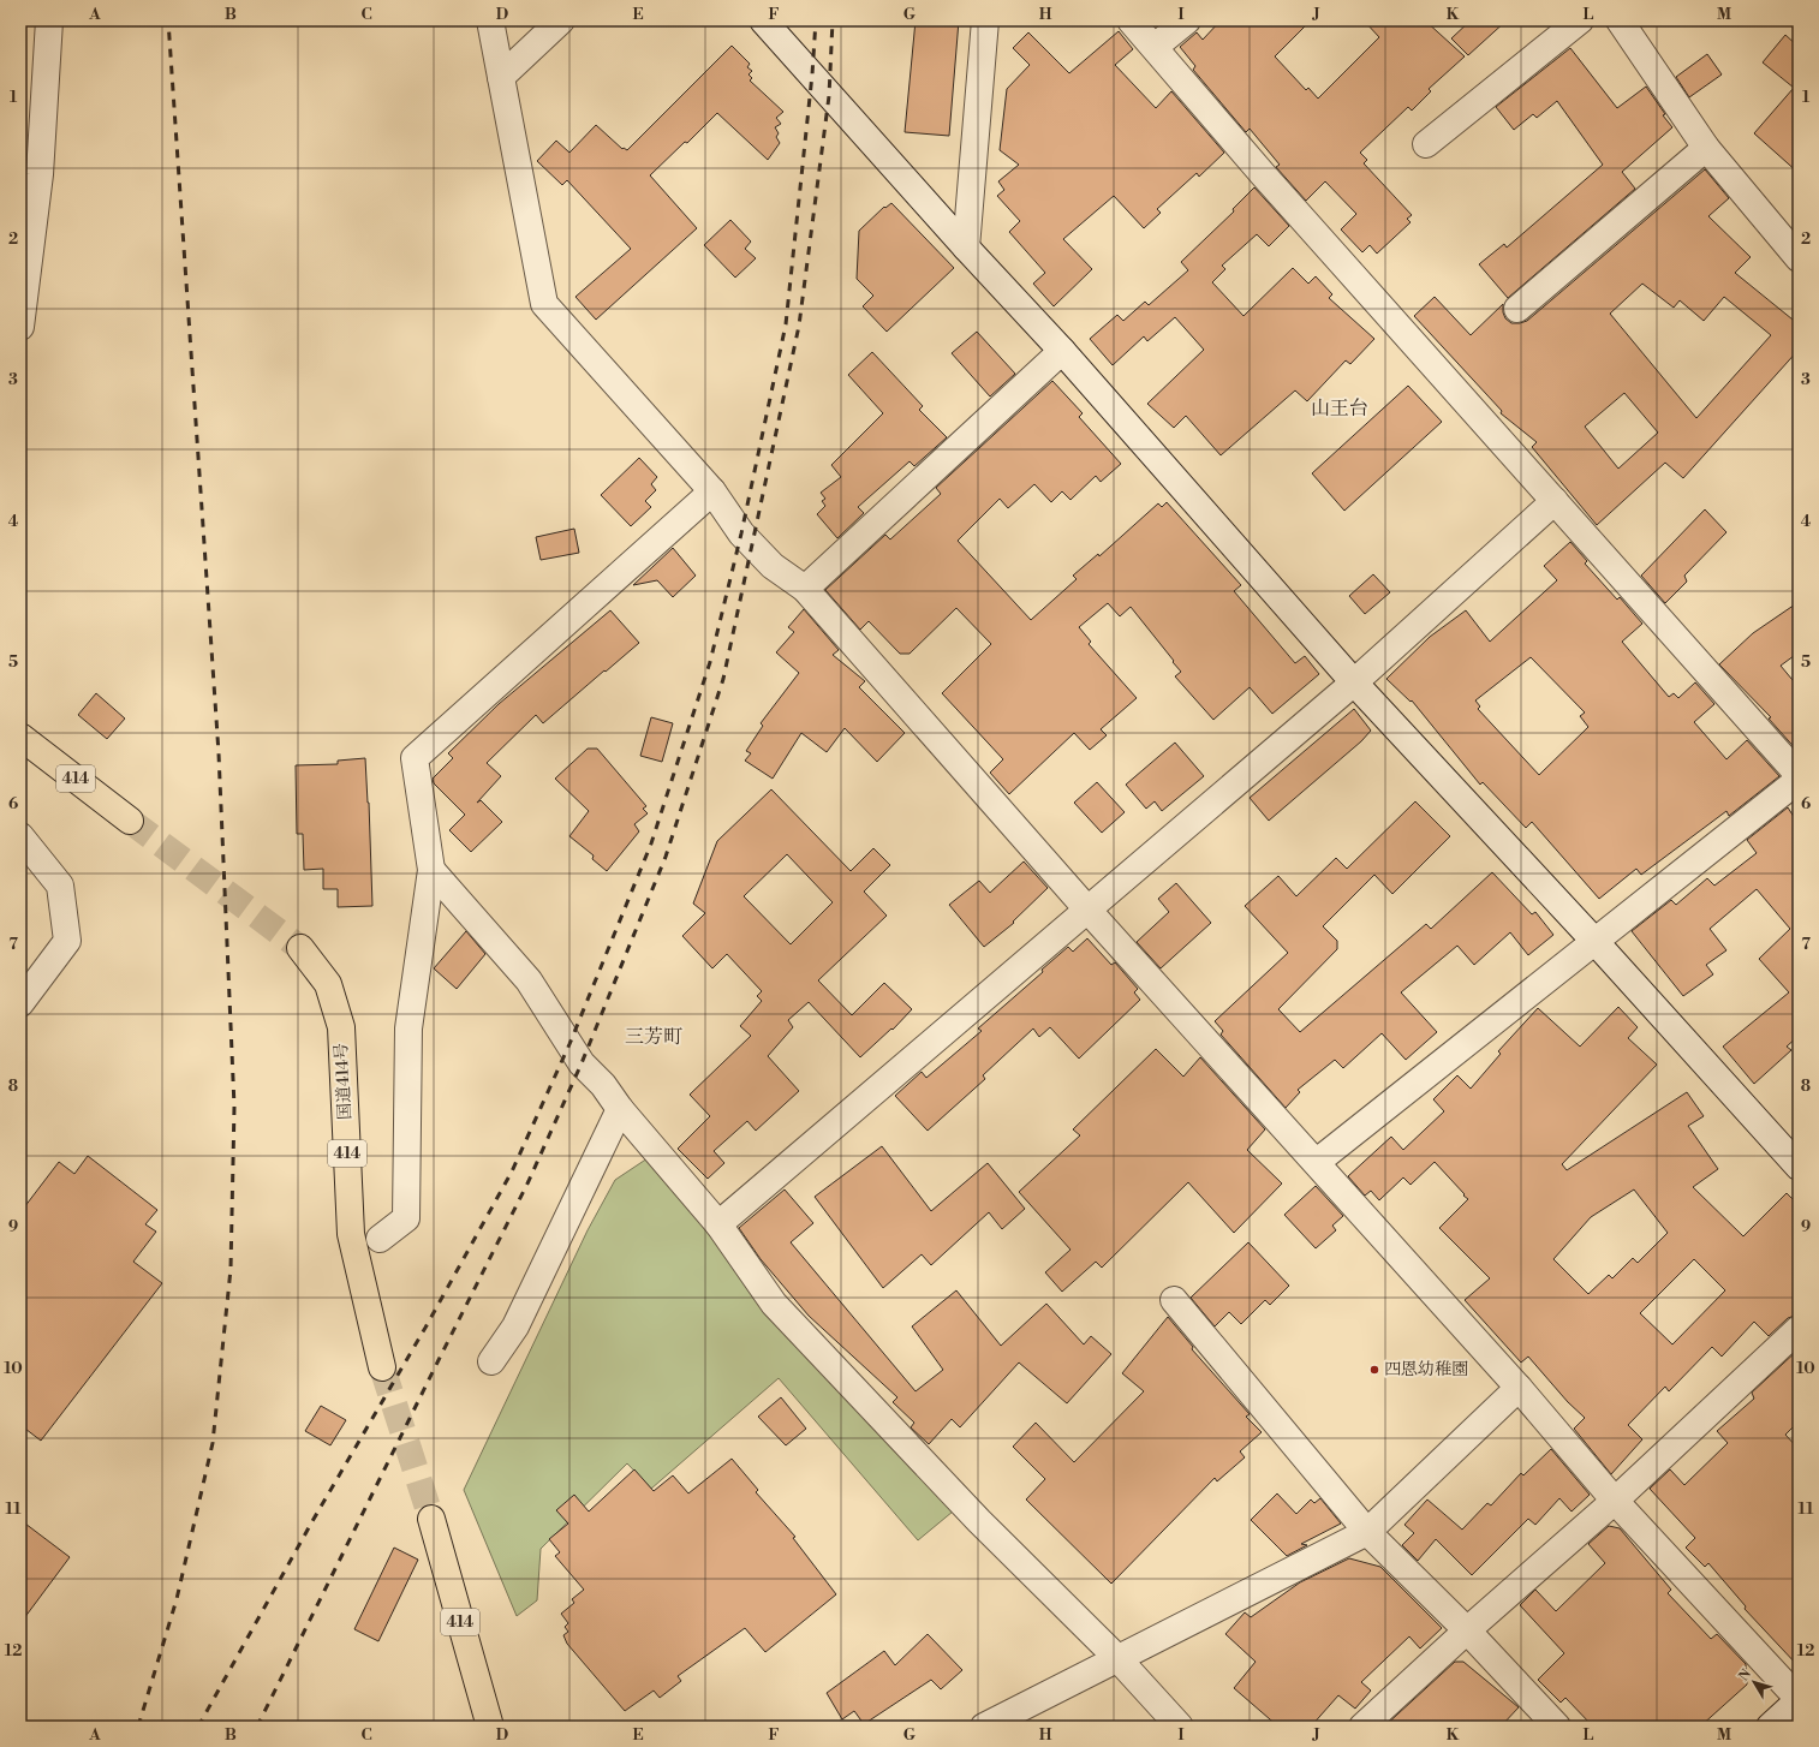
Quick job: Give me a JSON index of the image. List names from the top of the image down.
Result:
{
  "streets": {
    "highway": ["414", "国道414号"]
  },
  "districts": ["山王台", "三芳町"],
  "places": ["四恩幼稚園"],
  "north": "top left",
  "grid": {
    "columns": [
      "A",
      "B",
      "C",
      "D",
      "E",
      "F",
      "G",
      "H",
      "I",
      "J",
      "K",
      "L",
      "M"
    ],
    "rows": [
      "1",
      "2",
      "3",
      "4",
      "5",
      "6",
      "7",
      "8",
      "9",
      "10",
      "11",
      "12"
    ]
  }
}
